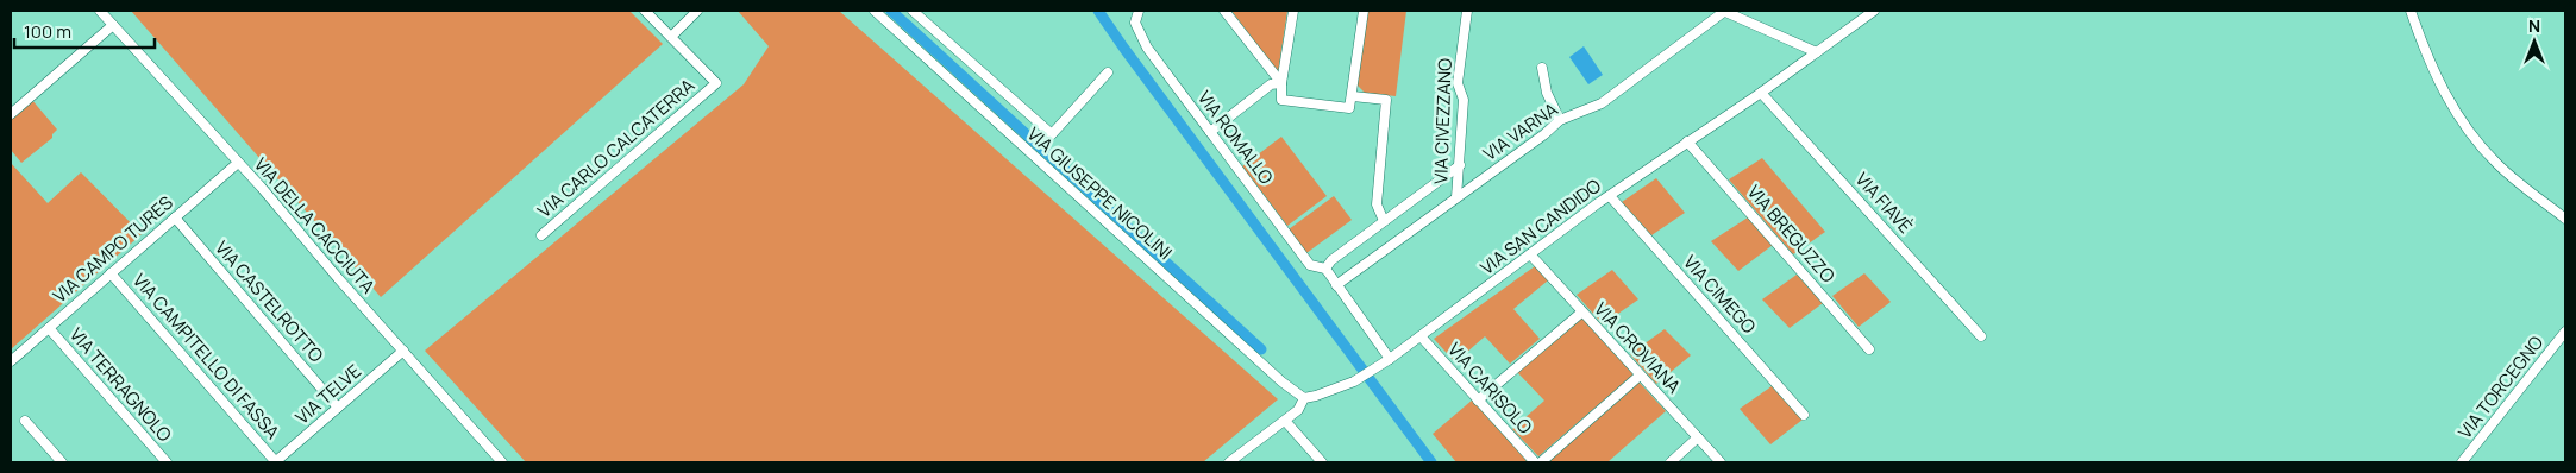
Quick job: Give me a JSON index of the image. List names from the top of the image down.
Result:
{
  "streets": {
    "street": [
      "VIA CIVEZZANO",
      "VIA VARNA",
      "VIA ROMALLO",
      "VIA CARLO CALCATERRA",
      "VIA GIUSEPPE NICOLINI",
      "VIA FIAVÈ",
      "VIA DELLA CACCIUTA",
      "VIA SAN CANDIDO",
      "VIA BREGUZZO",
      "VIA CAMPO TURES",
      "VIA CIMEGO",
      "VIA CASTELROTTO",
      "VIA CROVIANA",
      "VIA CAMPITELLO DI FASSA",
      "VIA TERRAGNOLO",
      "VIA TORCEGNO",
      "VIA CARISOLO",
      "VIA TELVE"
    ]
  },
  "crossings": [
    ["VIA CIVEZZANO", "VIA VARNA"],
    ["VIA GIUSEPPE NICOLINI", "VIA SAN CANDIDO"],
    ["VIA FIAVÈ", "VIA SAN CANDIDO"],
    ["VIA DELLA CACCIUTA", "VIA CAMPO TURES"],
    ["VIA DELLA CACCIUTA", "VIA TELVE"],
    ["VIA SAN CANDIDO", "VIA BREGUZZO"],
    ["VIA SAN CANDIDO", "VIA CIMEGO"],
    ["VIA SAN CANDIDO", "VIA CROVIANA"],
    ["VIA SAN CANDIDO", "VIA CARISOLO"],
    ["VIA CAMPO TURES", "VIA CASTELROTTO"],
    ["VIA CAMPO TURES", "VIA CAMPITELLO DI FASSA"],
    ["VIA CAMPO TURES", "VIA TERRAGNOLO"],
    ["VIA CASTELROTTO", "VIA TELVE"],
    ["VIA CAMPITELLO DI FASSA", "VIA TELVE"]
  ],
  "scale_bar": "100 m",
  "north": "top"
}
